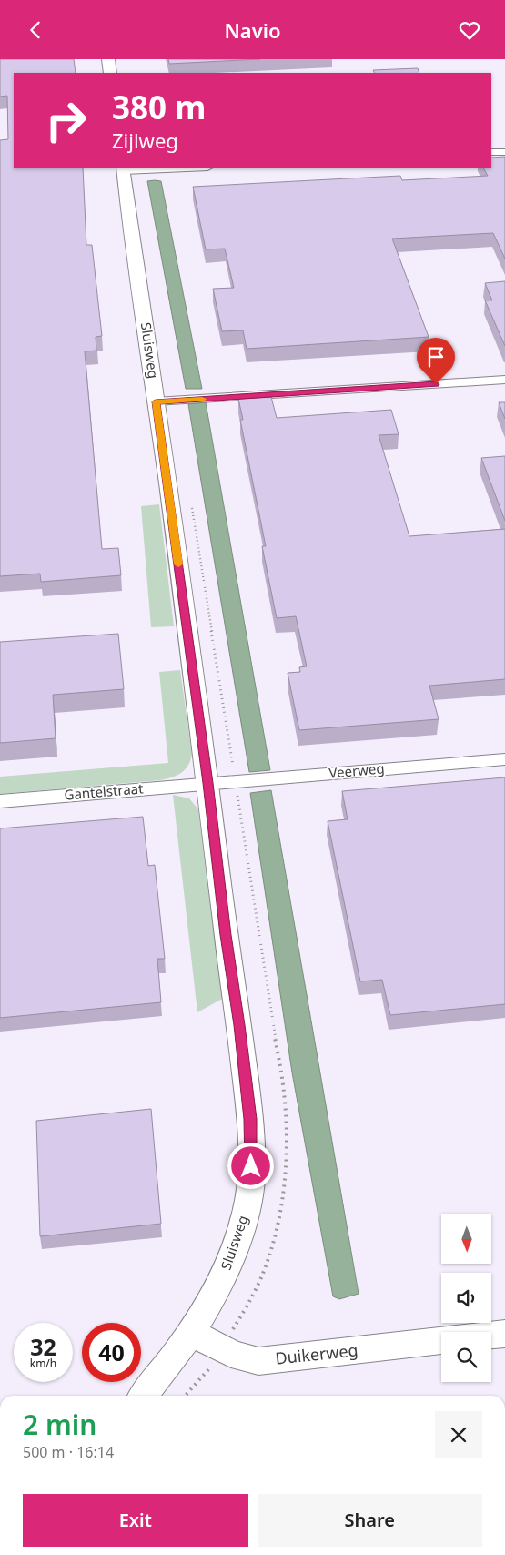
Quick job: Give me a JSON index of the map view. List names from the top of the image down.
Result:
{
  "streets": {
    "street": [
      "Sluisweg",
      "Veerweg",
      "Gantelstraat",
      "Duikerweg"
    ]
  },
  "crossings": [
    ["Sluisweg", "Veerweg"],
    ["Sluisweg", "Gantelstraat"],
    ["Sluisweg", "Duikerweg"],
    ["Veerweg", "Gantelstraat"]
  ],
  "north": "bottom",
  "page": {
    "header": "Navio",
    "turn": ["380 m", "Zijlweg"],
    "speed": "32 km/h",
    "limit": "40",
    "heading": ["2 min", "500 m · 16:14"],
    "buttons": ["Exit", "Share"]
  }
}
